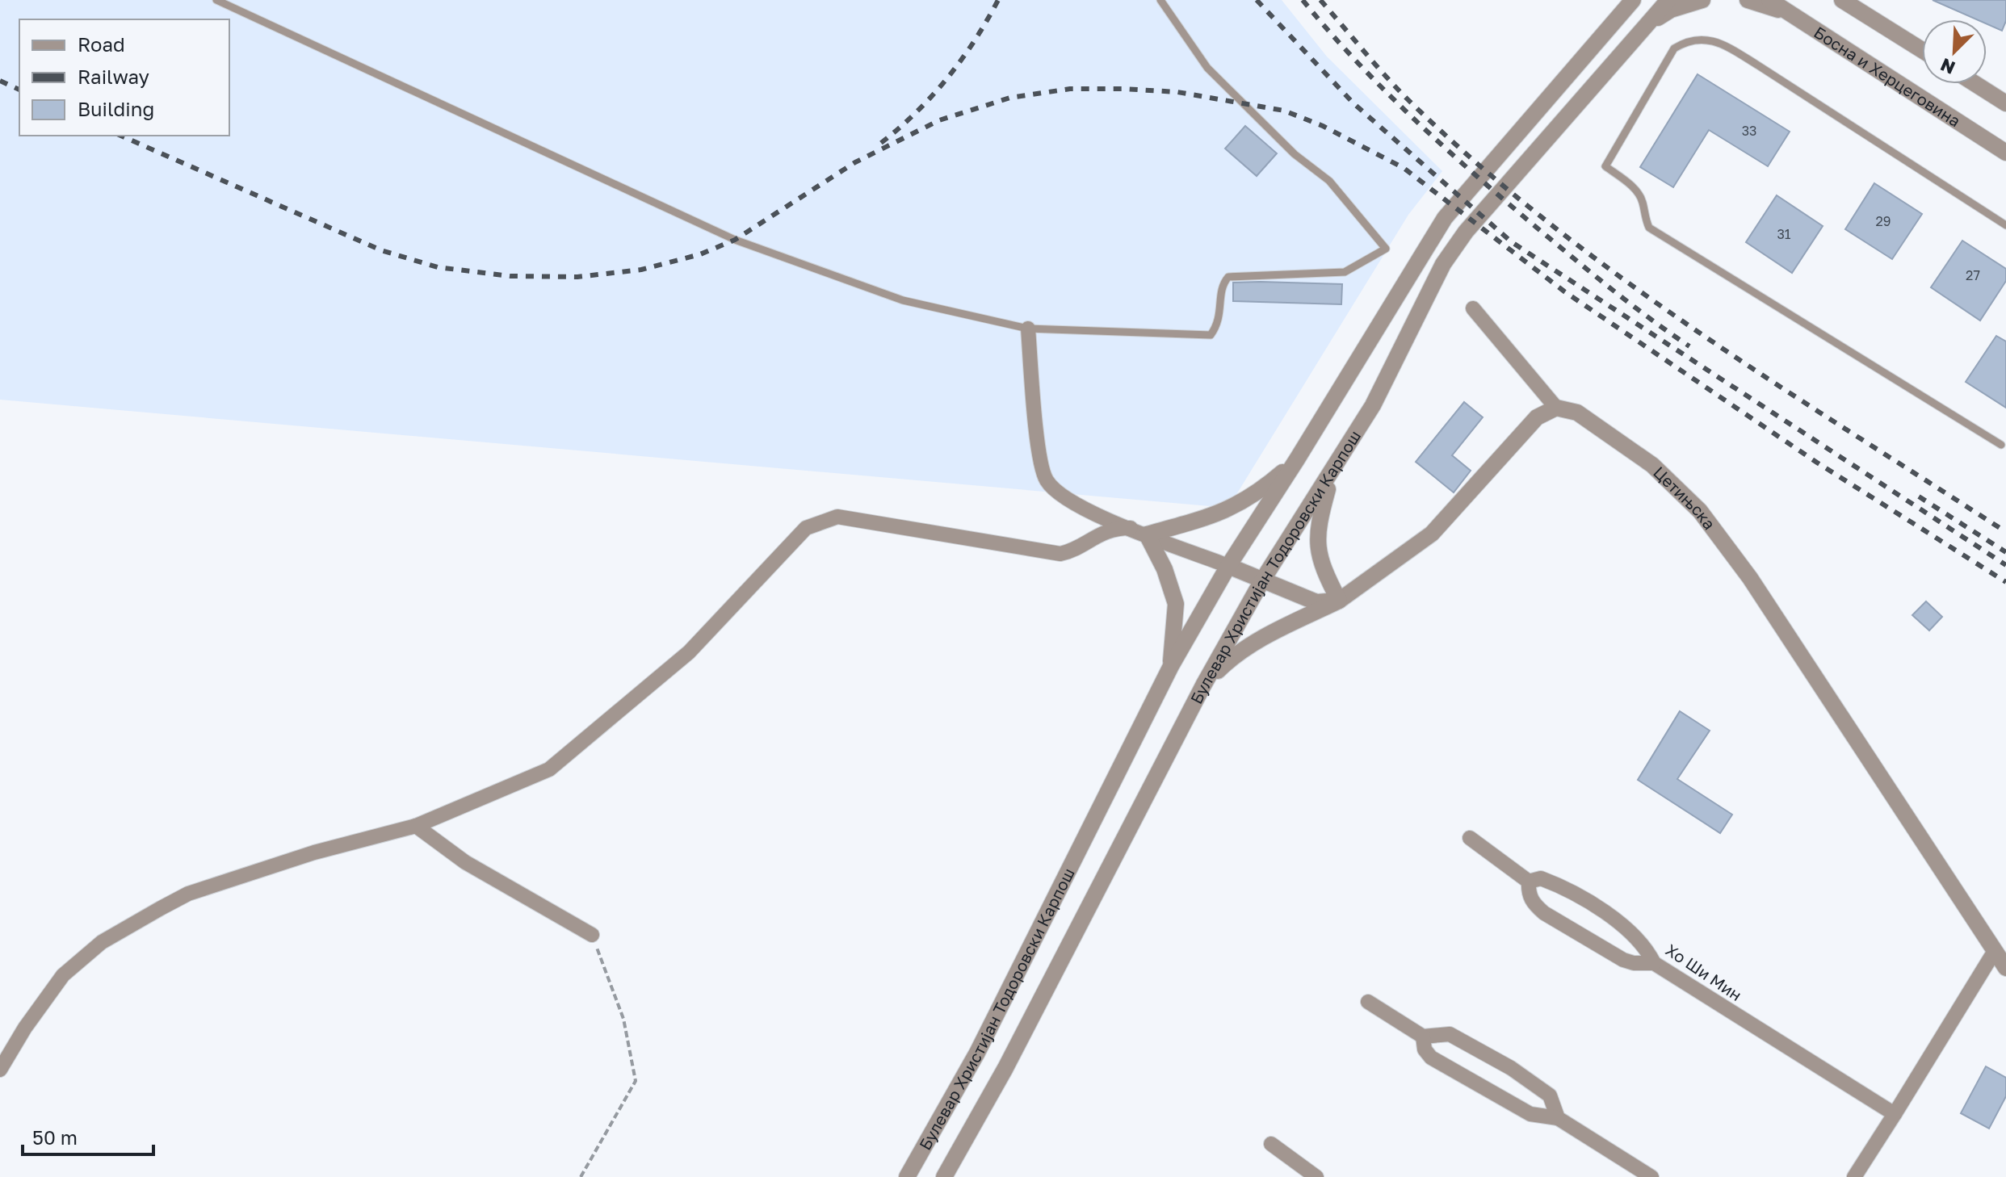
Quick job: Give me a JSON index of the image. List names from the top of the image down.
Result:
{
  "streets": {
    "street": [
      "Босна и Херцеговина",
      "Цетињска",
      "Булевар Христијан Тодоровски Карпош",
      "Хо Ши Мин"
    ]
  },
  "house_numbers": [
    "33",
    "29",
    "31",
    "27"
  ],
  "legend": ["Road", "Railway", "Building"],
  "scale_bar": "50 m",
  "north": "bottom left"
}
